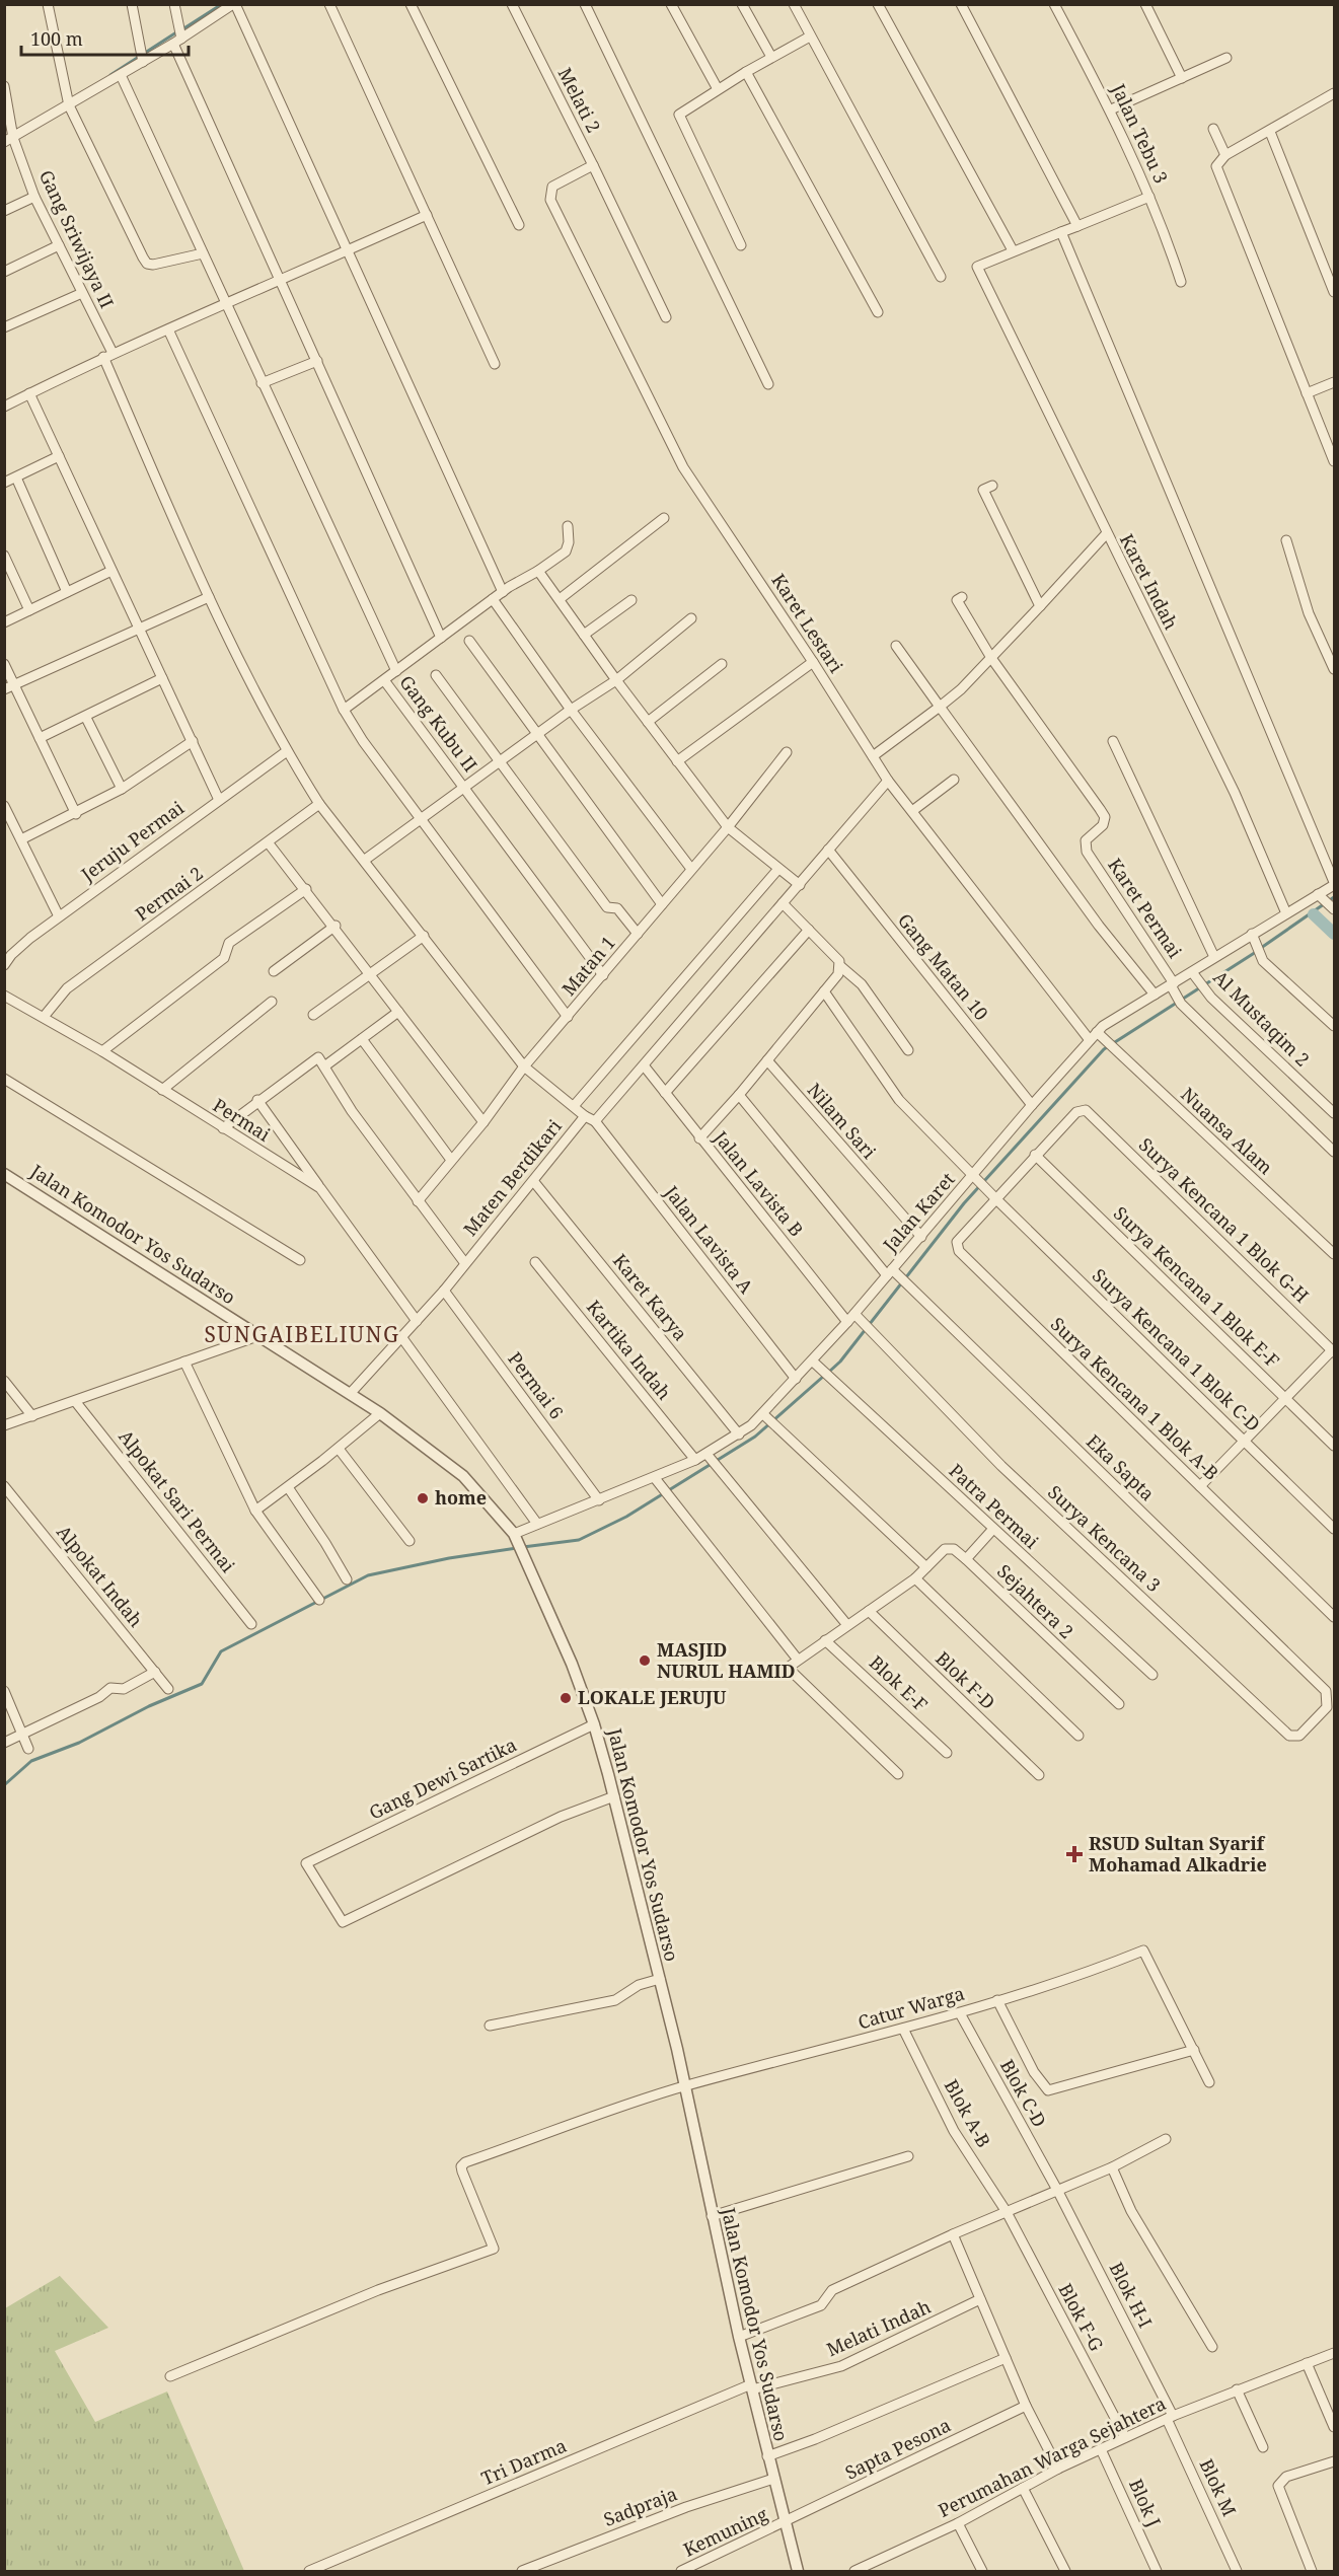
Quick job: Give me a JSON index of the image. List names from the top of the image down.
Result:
{
  "streets": {
    "street": [
      "Melati 2",
      "Jalan Tebu 3",
      "Gang Sriwijaya II",
      "Karet Indah",
      "Karet Lestari",
      "Gang Kubu II",
      "Jeruju Permai",
      "Permai 2",
      "Karet Permai",
      "Matan 1",
      "Gang Matan 10",
      "Al Mustaqim 2",
      "Permai",
      "Nilam Sari",
      "Nuansa Alam",
      "Maten Berdikari",
      "Jalan Lavista B",
      "Jalan Karet",
      "Surya Kencana 1 Blok G-H",
      "Jalan Komodor Yos Sudarso",
      "Jalan Lavista A",
      "Surya Kencana 1 Blok E-F",
      "Karet Karya",
      "Kartika Indah",
      "Surya Kencana 1 Blok C-D",
      "Permai 6",
      "Surya Kencana 1 Blok A-B",
      "Eka Sapta",
      "Alpokat Sari Permai",
      "Patra Permai",
      "Surya Kencana 3",
      "Alpokat Indah",
      "Sejahtera 2",
      "Blok F-D",
      "Blok E-F",
      "Gang Dewi Sartika",
      "Catur Warga",
      "Blok C-D",
      "Blok A-B",
      "Blok H-I",
      "Blok F-G",
      "Melati Indah",
      "Sapta Pesona",
      "Perumahan Warga Sejahtera",
      "Tri Darma",
      "Blok M",
      "Blok J",
      "Sadpraja",
      "Kemuning"
    ]
  },
  "crossings": [
    ["Melati 2", "Karet Lestari"],
    ["Gang Sriwijaya II", "Jeruju Permai"],
    ["Gang Sriwijaya II", "Permai 2"],
    ["Gang Sriwijaya II", "Matan 1"],
    ["Gang Sriwijaya II", "Maten Berdikari"],
    ["Karet Indah", "Jalan Karet"],
    ["Karet Lestari", "Jalan Karet"],
    ["Gang Kubu II", "Matan 1"],
    ["Permai 2", "Permai"],
    ["Karet Permai", "Jalan Karet"],
    ["Gang Matan 10", "Jalan Karet"],
    ["Al Mustaqim 2", "Jalan Karet"],
    ["Permai", "Maten Berdikari"],
    ["Nilam Sari", "Jalan Karet"],
    ["Nuansa Alam", "Jalan Karet"],
    ["Maten Berdikari", "Jalan Komodor Yos Sudarso"],
    ["Maten Berdikari", "Jalan Lavista A"],
    ["Maten Berdikari", "Karet Karya"],
    ["Maten Berdikari", "Permai 6"],
    ["Jalan Lavista B", "Jalan Karet"],
    ["Jalan Karet", "Jalan Komodor Yos Sudarso"],
    ["Jalan Karet", "Jalan Lavista A"],
    ["Jalan Karet", "Karet Karya"],
    ["Jalan Karet", "Kartika Indah"],
    ["Jalan Karet", "Surya Kencana 1 Blok C-D"],
    ["Jalan Karet", "Permai 6"],
    ["Jalan Karet", "Eka Sapta"],
    ["Jalan Karet", "Patra Permai"],
    ["Jalan Karet", "Surya Kencana 3"],
    ["Surya Kencana 1 Blok G-H", "Surya Kencana 1 Blok A-B"],
    ["Jalan Komodor Yos Sudarso", "Gang Dewi Sartika"],
    ["Jalan Komodor Yos Sudarso", "Catur Warga"],
    ["Jalan Komodor Yos Sudarso", "Melati Indah"],
    ["Jalan Komodor Yos Sudarso", "Sapta Pesona"],
    ["Jalan Komodor Yos Sudarso", "Tri Darma"],
    ["Jalan Komodor Yos Sudarso", "Sadpraja"],
    ["Jalan Komodor Yos Sudarso", "Kemuning"],
    ["Surya Kencana 1 Blok E-F", "Surya Kencana 1 Blok A-B"],
    ["Surya Kencana 1 Blok C-D", "Surya Kencana 1 Blok A-B"],
    ["Eka Sapta", "Surya Kencana 3"],
    ["Catur Warga", "Blok C-D"],
    ["Catur Warga", "Blok A-B"],
    ["Blok C-D", "Blok H-I"],
    ["Blok A-B", "Blok F-G"],
    ["Blok H-I", "Perumahan Warga Sejahtera"],
    ["Blok H-I", "Blok M"],
    ["Blok F-G", "Perumahan Warga Sejahtera"],
    ["Melati Indah", "Tri Darma"],
    ["Sapta Pesona", "Kemuning"],
    ["Perumahan Warga Sejahtera", "Blok M"],
    ["Perumahan Warga Sejahtera", "Blok J"]
  ],
  "districts": ["SUNGAIBELIUNG"],
  "places": {
    "other": ["home", "MASJID NURUL HAMID", "LOKALE JERUJU"],
    "health": ["RSUD Sultan Syarif Mohamad Alkadrie"]
  },
  "scale_bar": "100 m"
}
